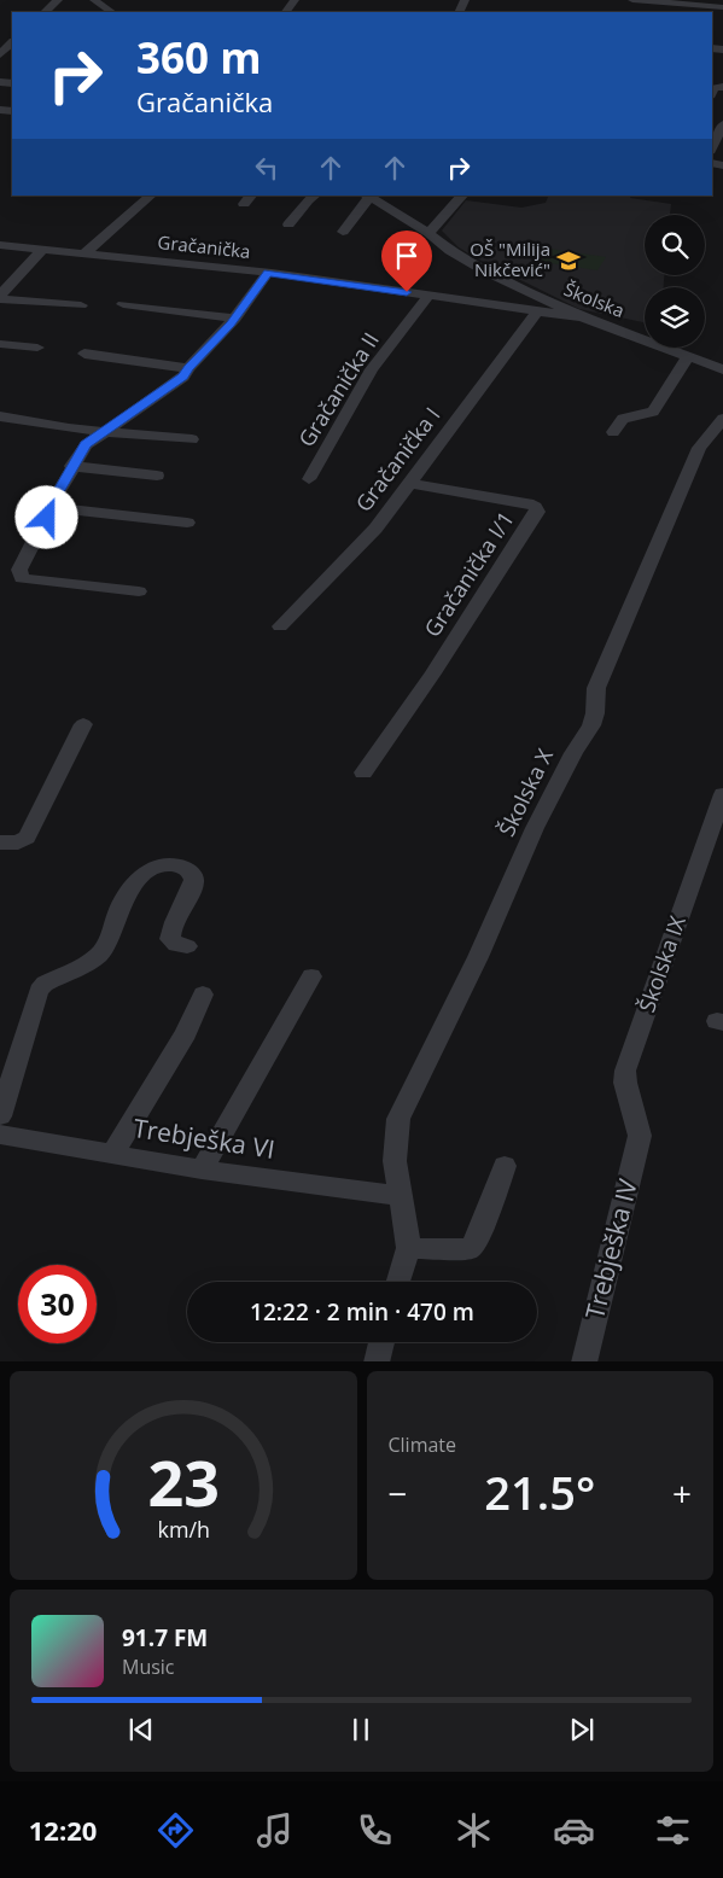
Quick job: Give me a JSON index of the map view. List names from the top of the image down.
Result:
{
  "streets": {
    "street": [
      "Gračanička",
      "Školska",
      "Gračanička II",
      "Gračanička I",
      "Gračanička I/1",
      "Školska X",
      "Školska IX",
      "Trebješka VI",
      "Trebješka IV"
    ]
  },
  "crossings": [
    ["Gračanička", "Školska"],
    ["Gračanička", "Gračanička II"],
    ["Gračanička", "Gračanička I"],
    ["Gračanička I", "Gračanička I/1"],
    ["Školska X", "Trebješka VI"],
    ["Školska IX", "Trebješka IV"]
  ],
  "places": {
    "school or university": ["OŠ \"Milija Nikčević\""]
  },
  "page": {
    "turn": ["360 m", "Gračanička"],
    "limit": "30",
    "trip": "12:22 · 2 min · 470 m",
    "tile": "Climate",
    "heat": ["−", "21.5°", "+"],
    "song": ["91.7 FM", "Music"],
    "tabs": "12:20",
    "gauge": ["23", "km/h"]
  }
}
